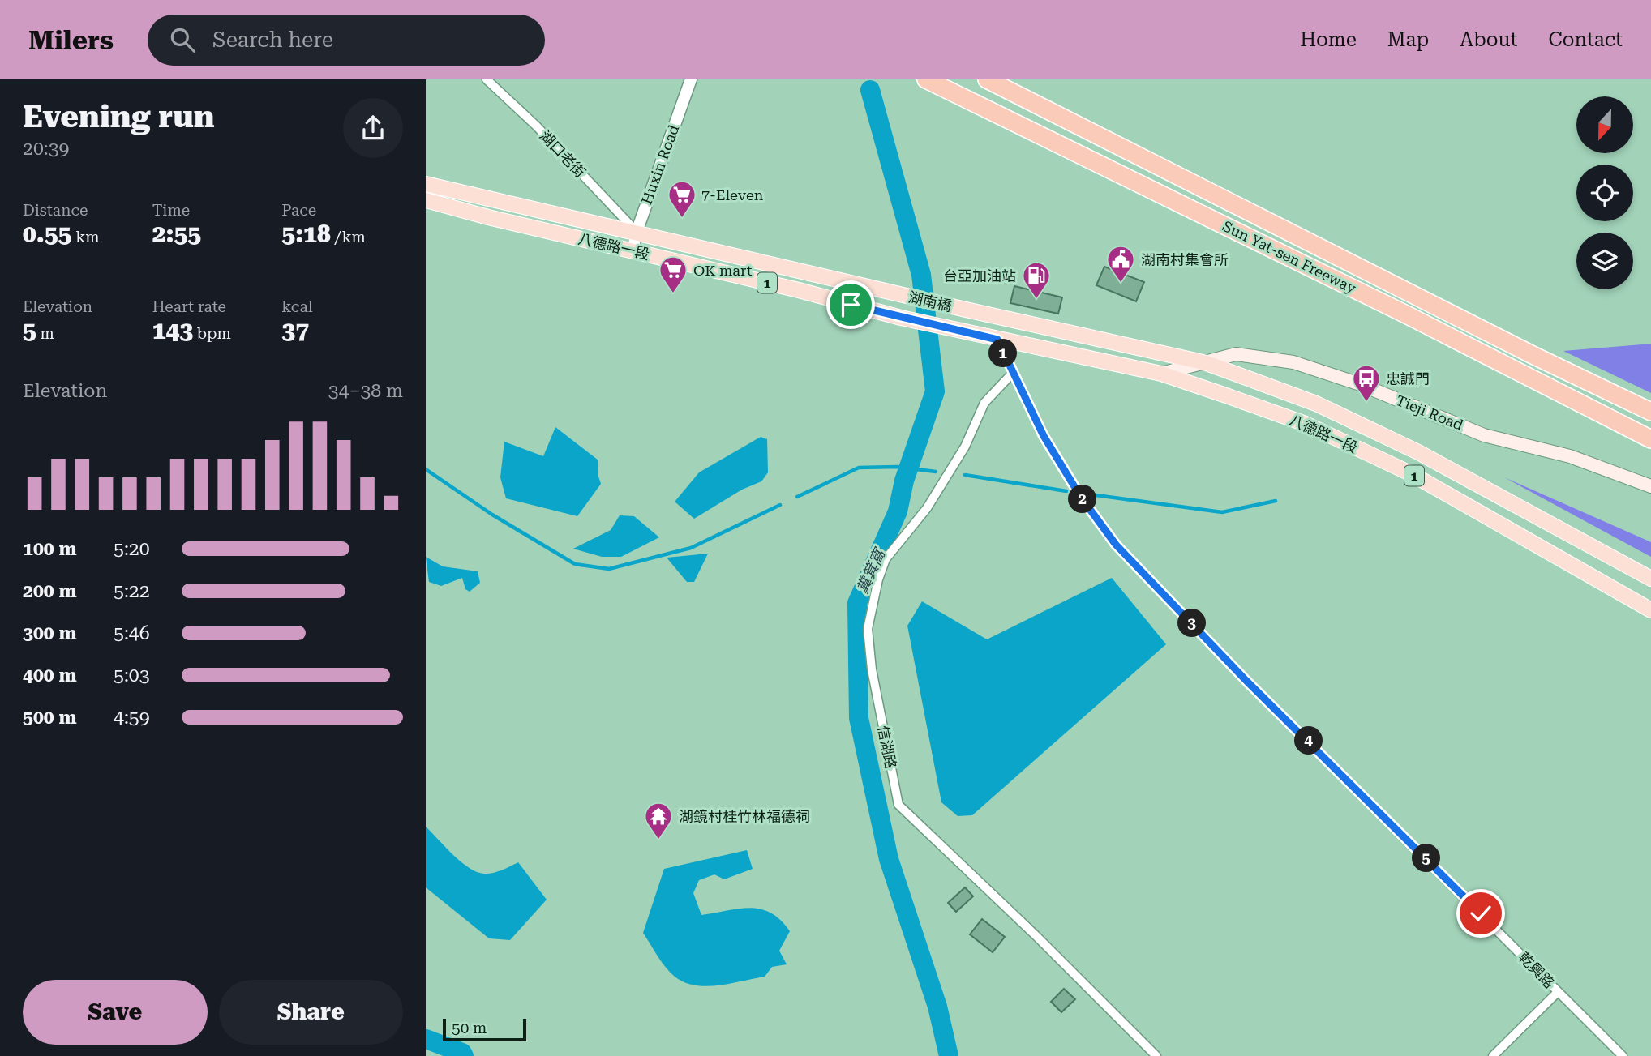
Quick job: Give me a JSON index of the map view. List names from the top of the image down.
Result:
{
  "streets": {
    "highway": ["Sun Yat-sen Freeway"],
    "main road": [
      "八德路一段",
      "1",
      "湖南橋",
      "Tieji Road"
    ],
    "street": [
      "湖口老街",
      "Huxin Road",
      "信湖路",
      "乾興路"
    ]
  },
  "crossings": [
    ["湖口老街", "Huxin Road"],
    ["湖口老街", "八德路一段"],
    ["Huxin Road", "八德路一段"],
    ["八德路一段", "湖南橋"],
    ["八德路一段", "Tieji Road"],
    ["八德路一段", "乾興路"],
    ["信湖路", "乾興路"]
  ],
  "water": ["糞箕窩"],
  "places": {
    "supermarket": ["7-Eleven", "OK mart"],
    "public building": ["湖南村集會所"],
    "fuel station": ["台亞加油站"],
    "bus stop": ["忠誠門"],
    "temple": ["湖鏡村桂竹林福德祠"]
  },
  "scale_bar": "50 m",
  "north": "bottom",
  "page": {
    "header": "Milers",
    "search": "Search here",
    "nav": [
      "Home",
      "Map",
      "About",
      "Contact"
    ],
    "heading": ["Evening run", "20:39"],
    "stats": [
      ["Distance", "0.55 km"],
      ["Time", "2:55"],
      ["Pace", "5:18 /km"],
      ["Elevation", "5 m"],
      ["Heart rate", "143 bpm"],
      ["kcal", "37"]
    ],
    "pins": [
      "1",
      "2",
      "3",
      "4",
      "5"
    ],
    "chart": ["Elevation", "34–38 m"],
    "list": [
      {
        "name": "100 m",
        "note": "5:20"
      },
      {
        "name": "200 m",
        "note": "5:22"
      },
      {
        "name": "300 m",
        "note": "5:46"
      },
      {
        "name": "400 m",
        "note": "5:03"
      },
      {
        "name": "500 m",
        "note": "4:59"
      }
    ],
    "buttons": ["Save", "Share"],
    "scale": "50 m"
  }
}
